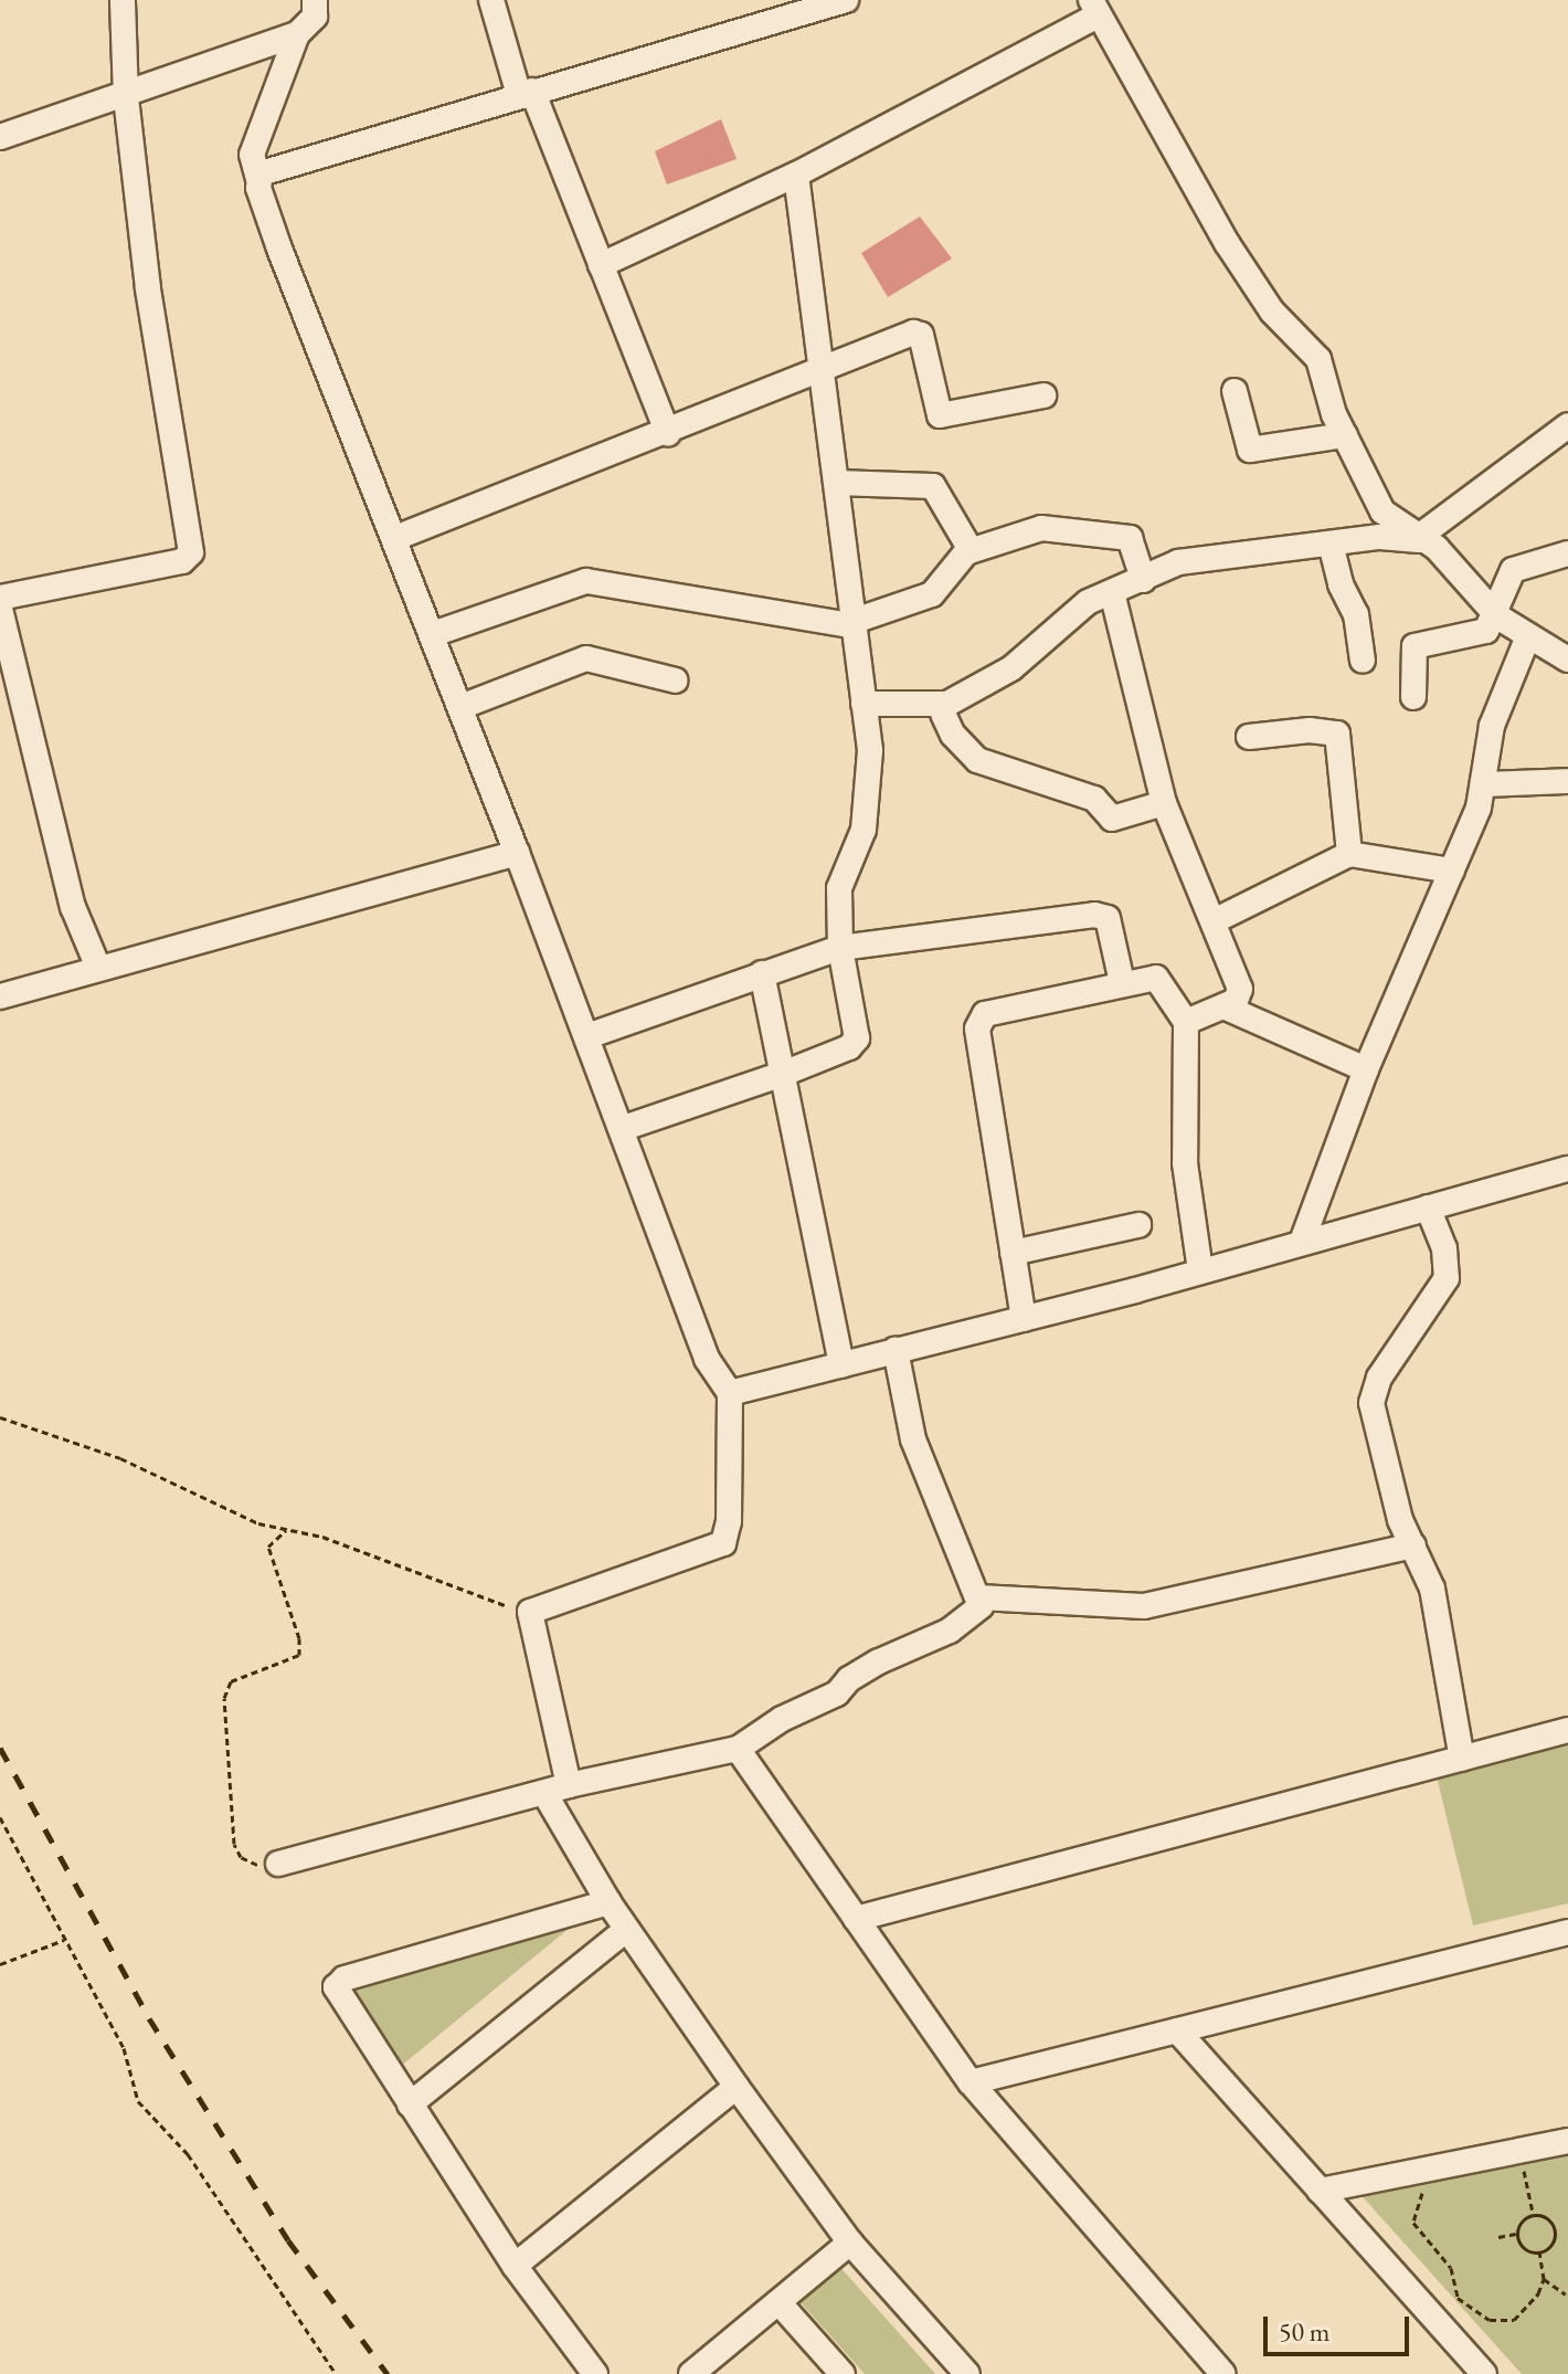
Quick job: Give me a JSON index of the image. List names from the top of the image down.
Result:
{
  "scale_bar": "50 m"
}
